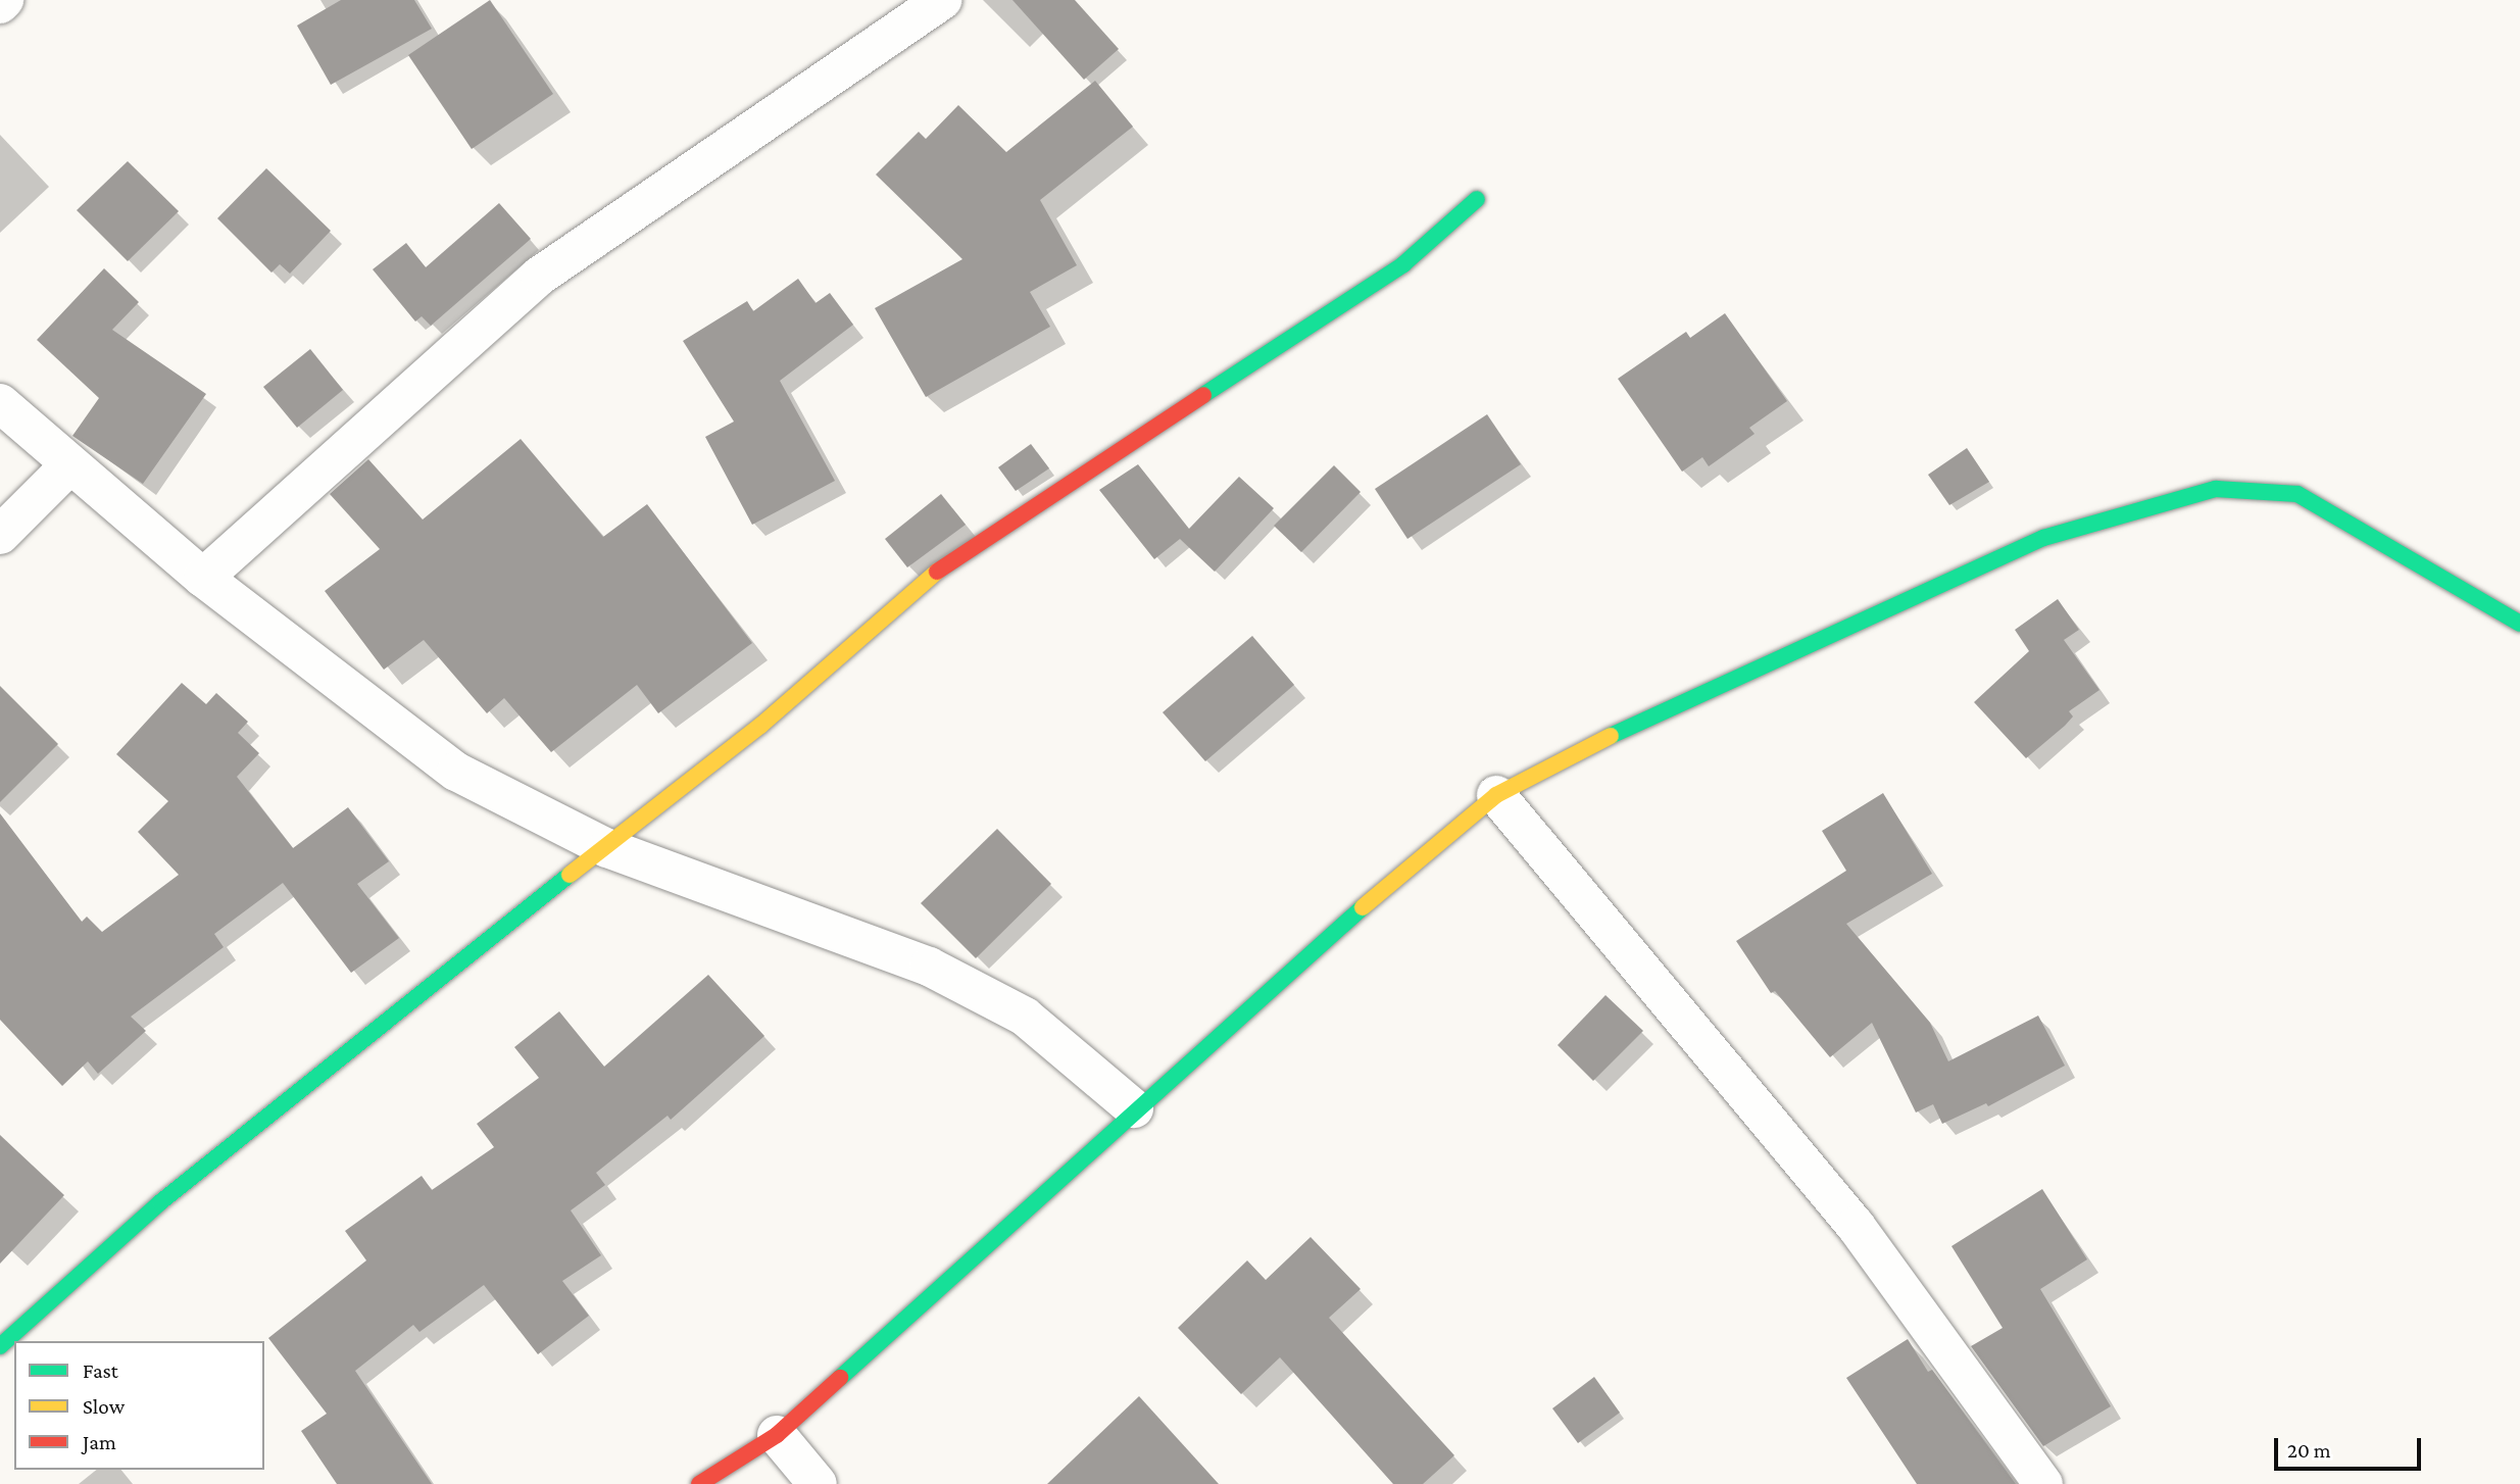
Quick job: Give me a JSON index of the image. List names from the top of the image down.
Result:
{
  "legend": ["Fast", "Slow", "Jam"],
  "scale_bar": "20 m"
}
